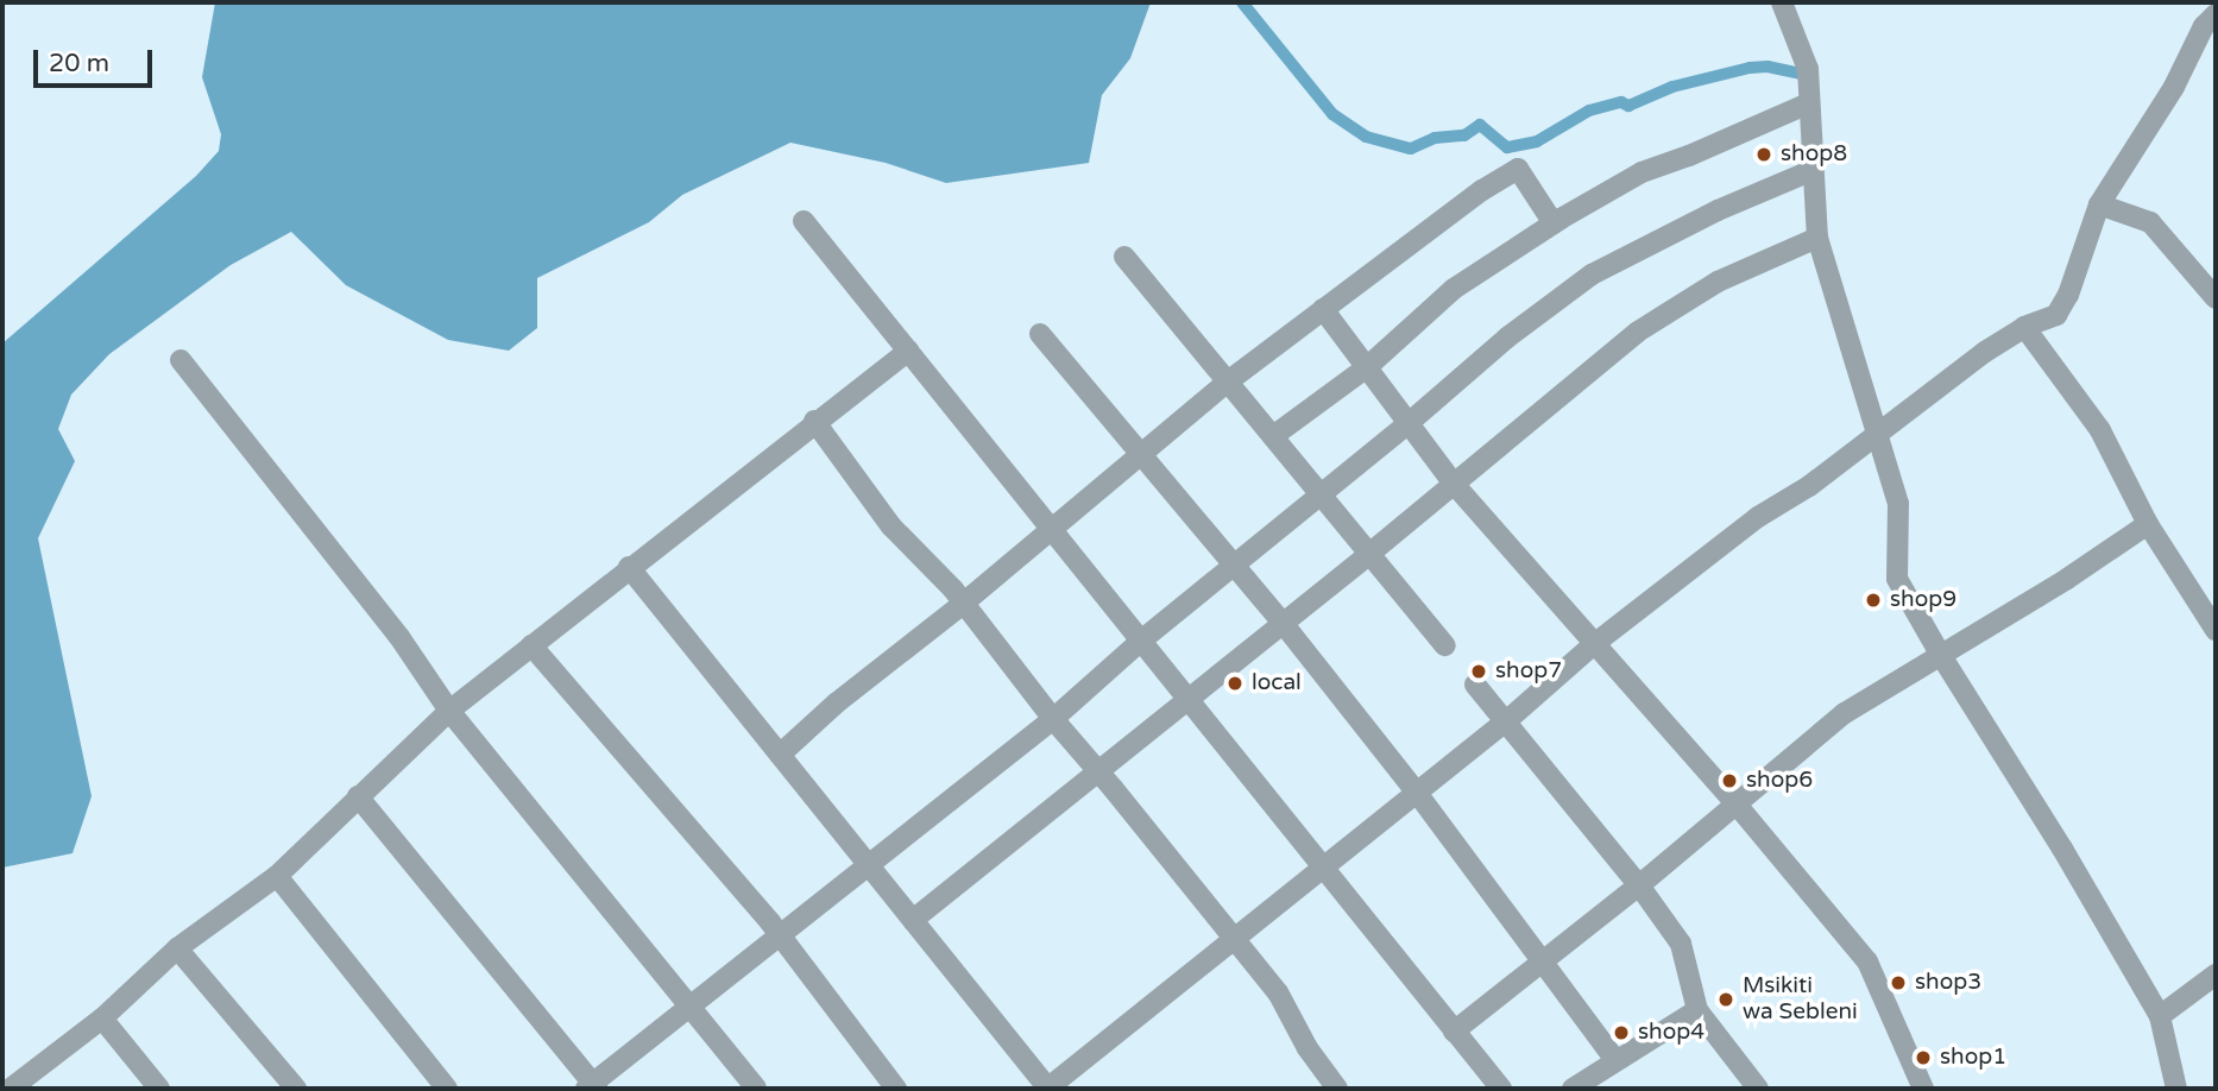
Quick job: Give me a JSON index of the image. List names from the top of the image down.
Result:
{
  "places": [
    "shop8",
    "shop9",
    "shop7",
    "local",
    "shop6",
    "shop3",
    "Msikiti wa Sebleni",
    "shop4",
    "shop1"
  ],
  "scale_bar": "20 m"
}
